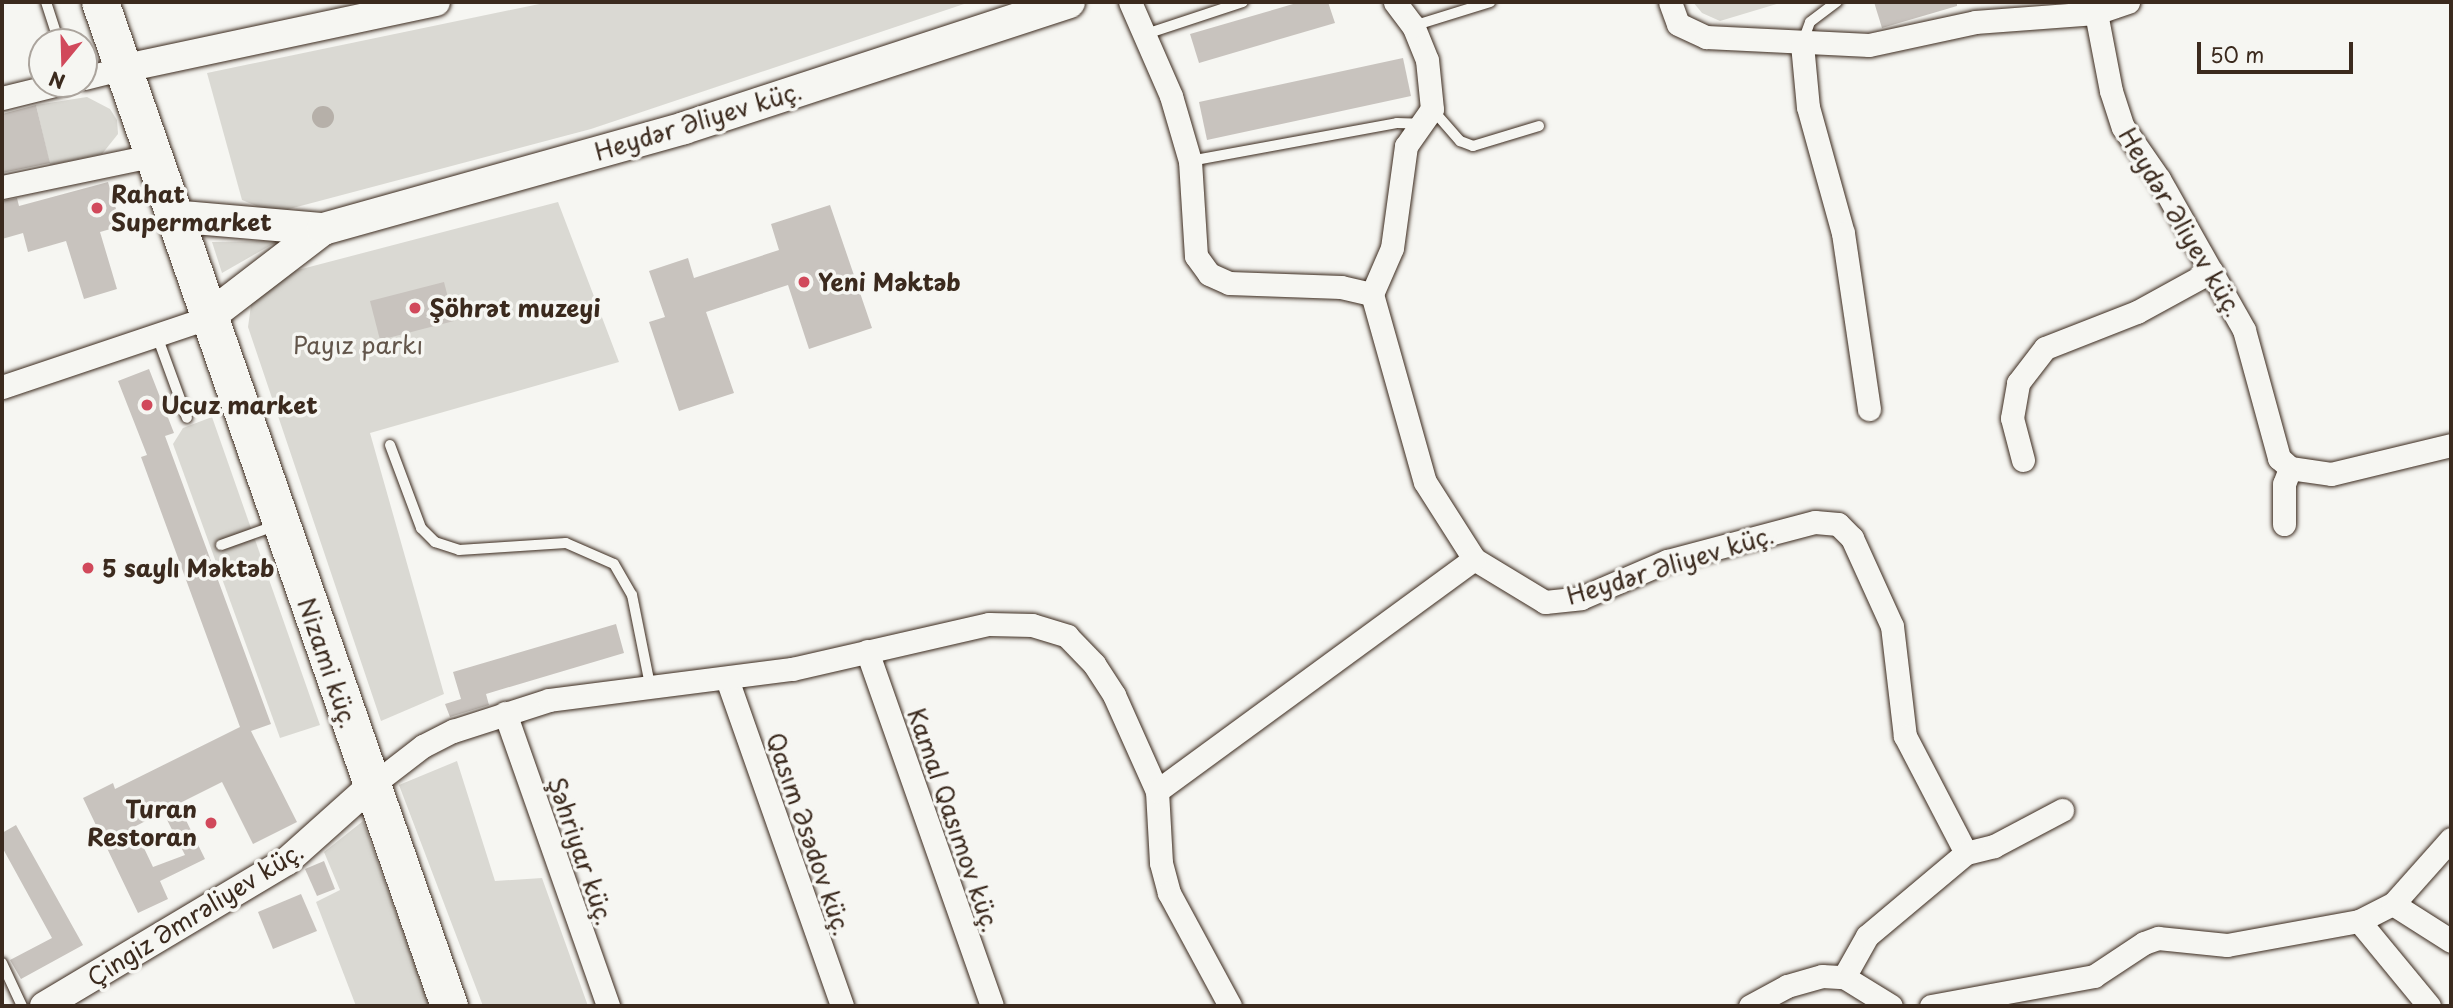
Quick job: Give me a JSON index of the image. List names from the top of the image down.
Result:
{
  "streets": {
    "highway": ["Nizami küç."],
    "main road": ["Heydər Əliyev küç."],
    "street": [
      "Kamal Qasımov küç.",
      "Qasım Əsədov küç.",
      "Şəhriyar küç.",
      "Çingiz Əmrəliyev küç."
    ]
  },
  "crossings": [
    ["Nizami küç.", "Çingiz Əmrəliyev küç."]
  ],
  "parks": ["Payız parkı"],
  "places": [
    "Rahat Supermarket",
    "Yeni Məktəb",
    "Şöhrət muzeyi",
    "Ucuz market",
    "5 saylı Məktəb",
    "Turan Restoran"
  ],
  "scale_bar": "50 m",
  "north": "bottom"
}
